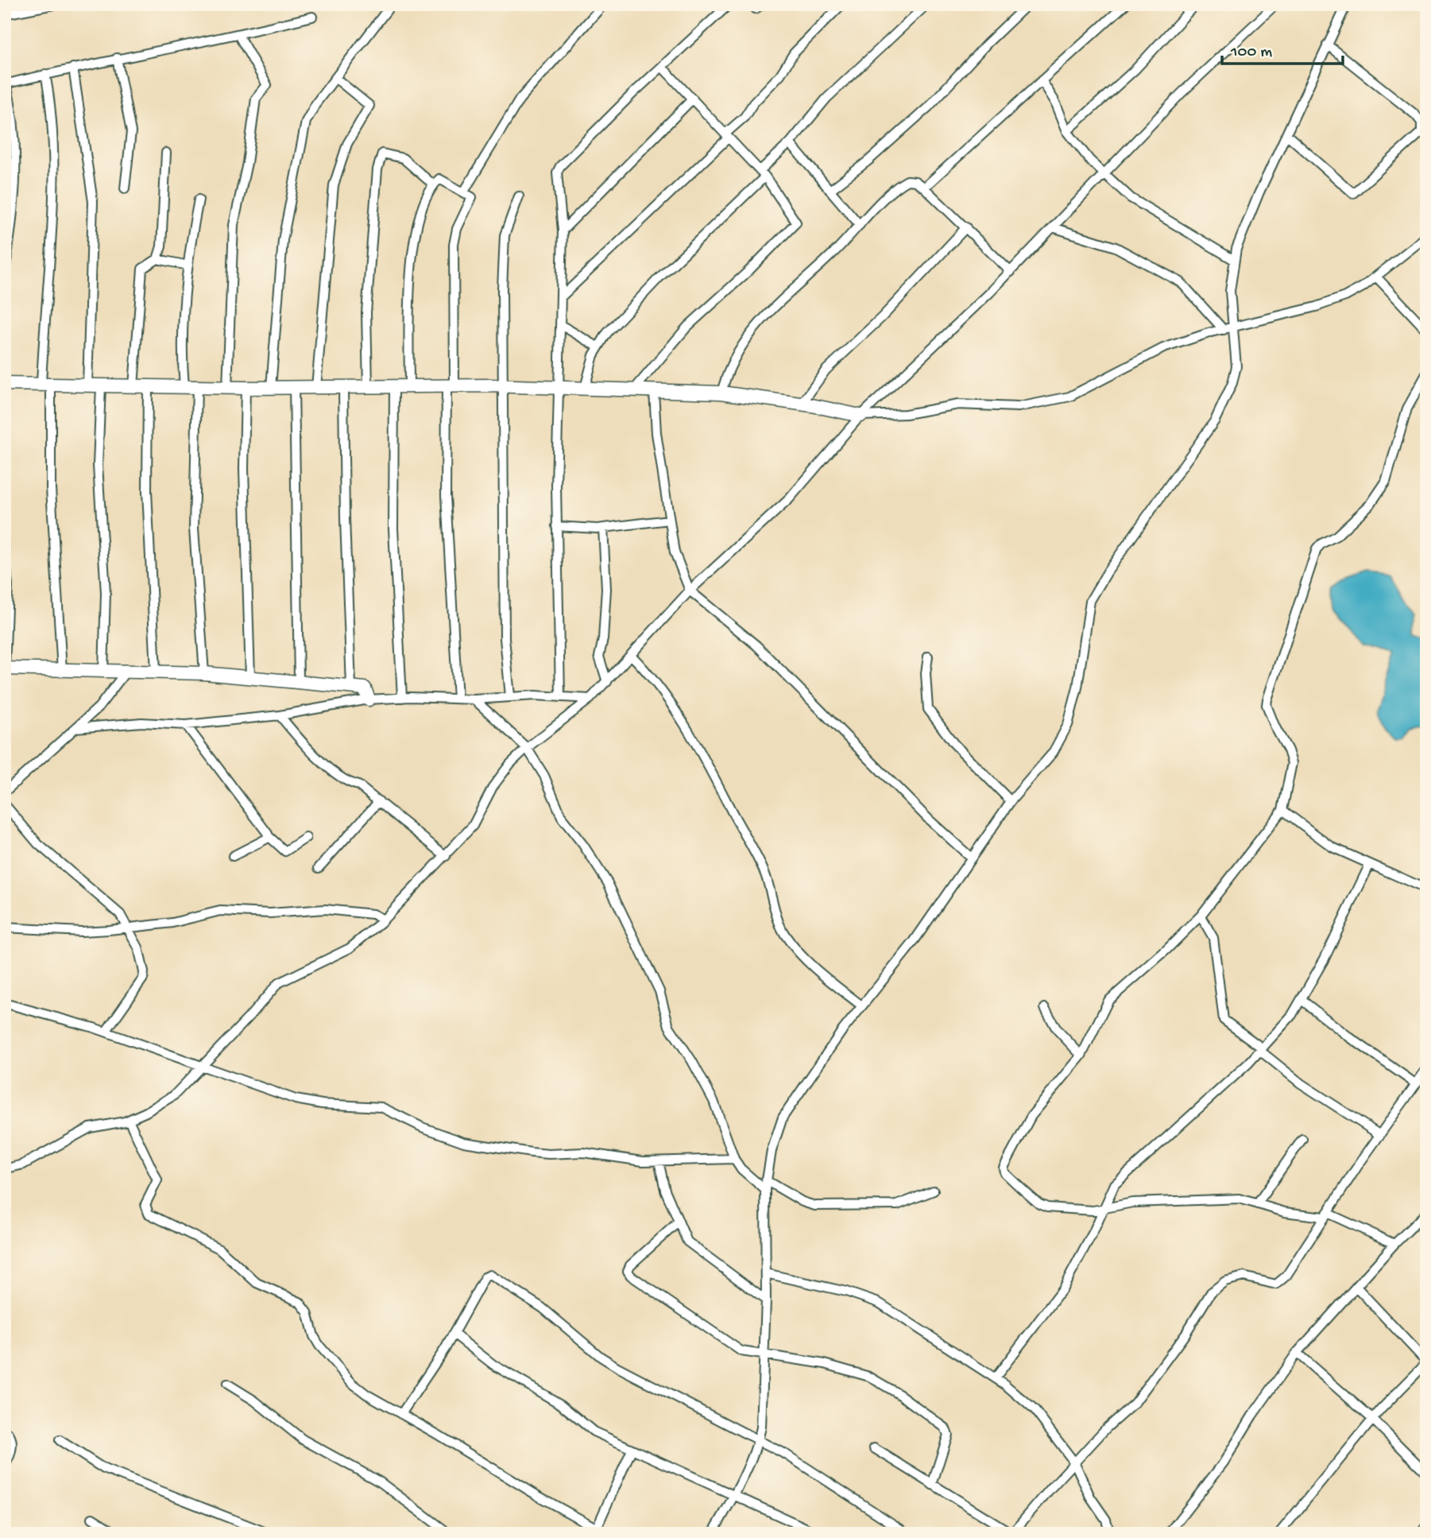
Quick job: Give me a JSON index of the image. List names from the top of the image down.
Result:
{
  "scale_bar": "100 m"
}
